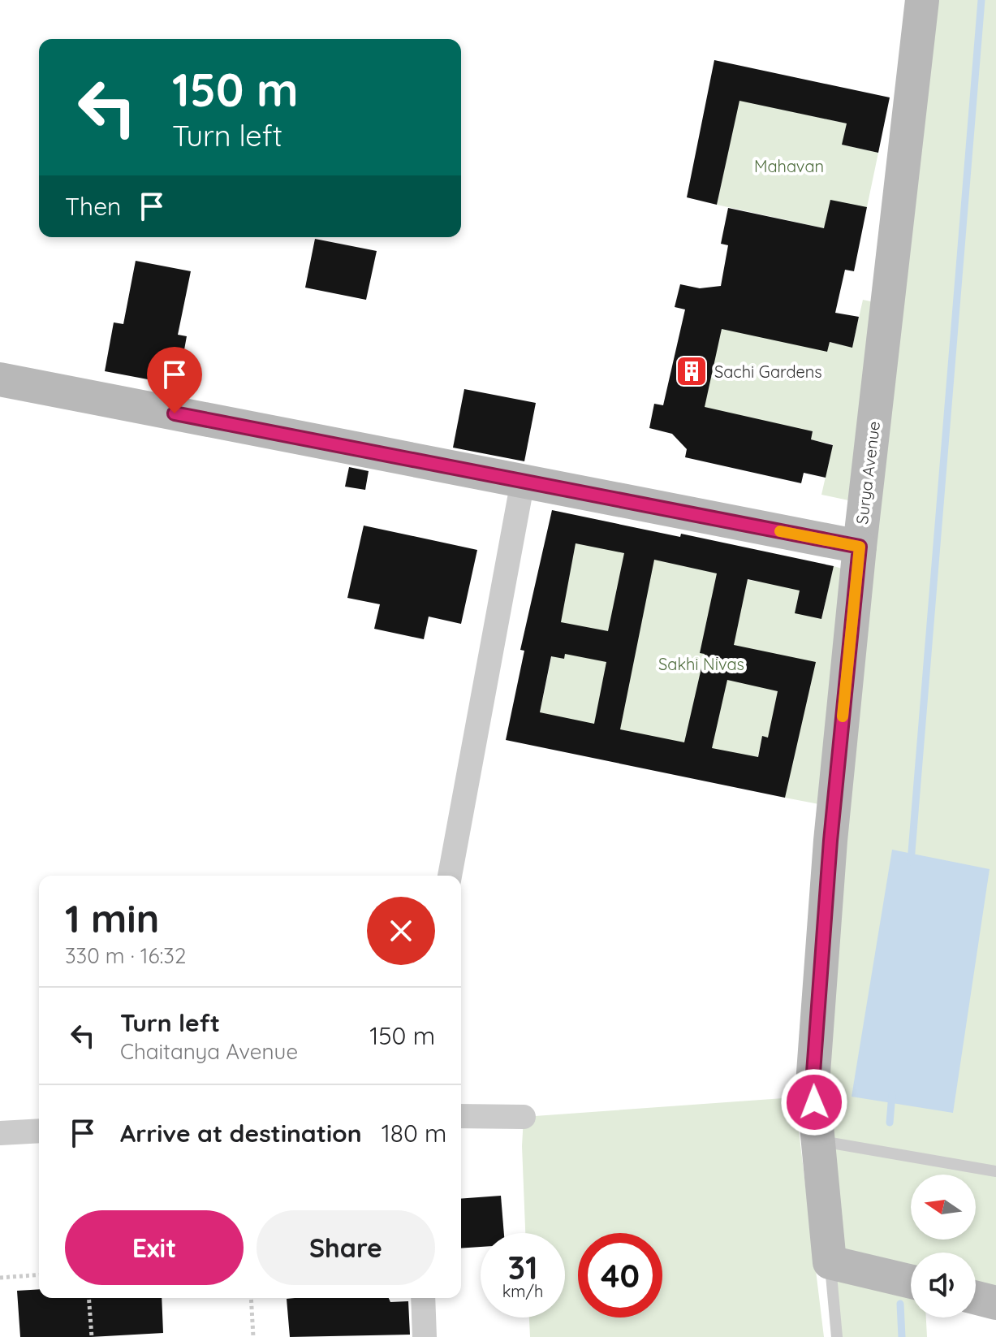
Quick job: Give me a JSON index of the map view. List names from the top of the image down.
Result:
{
  "streets": {
    "street": ["Surya Avenue"]
  },
  "parks": ["Mahavan", "Sakhi Nivas"],
  "places": {
    "building": ["Sachi Gardens"]
  },
  "north": "left",
  "page": {
    "turn": ["150 m", "Turn left"],
    "then": "Then",
    "heading": ["1 min", "330 m · 16:32"],
    "list": [
      {
        "name": "Turn left",
        "note": "Chaitanya Avenue",
        "value": "150 m"
      },
      {
        "name": "Arrive at destination",
        "value": "180 m"
      }
    ],
    "buttons": ["Exit", "Share"],
    "speed": "31 km/h",
    "limit": "40"
  }
}
